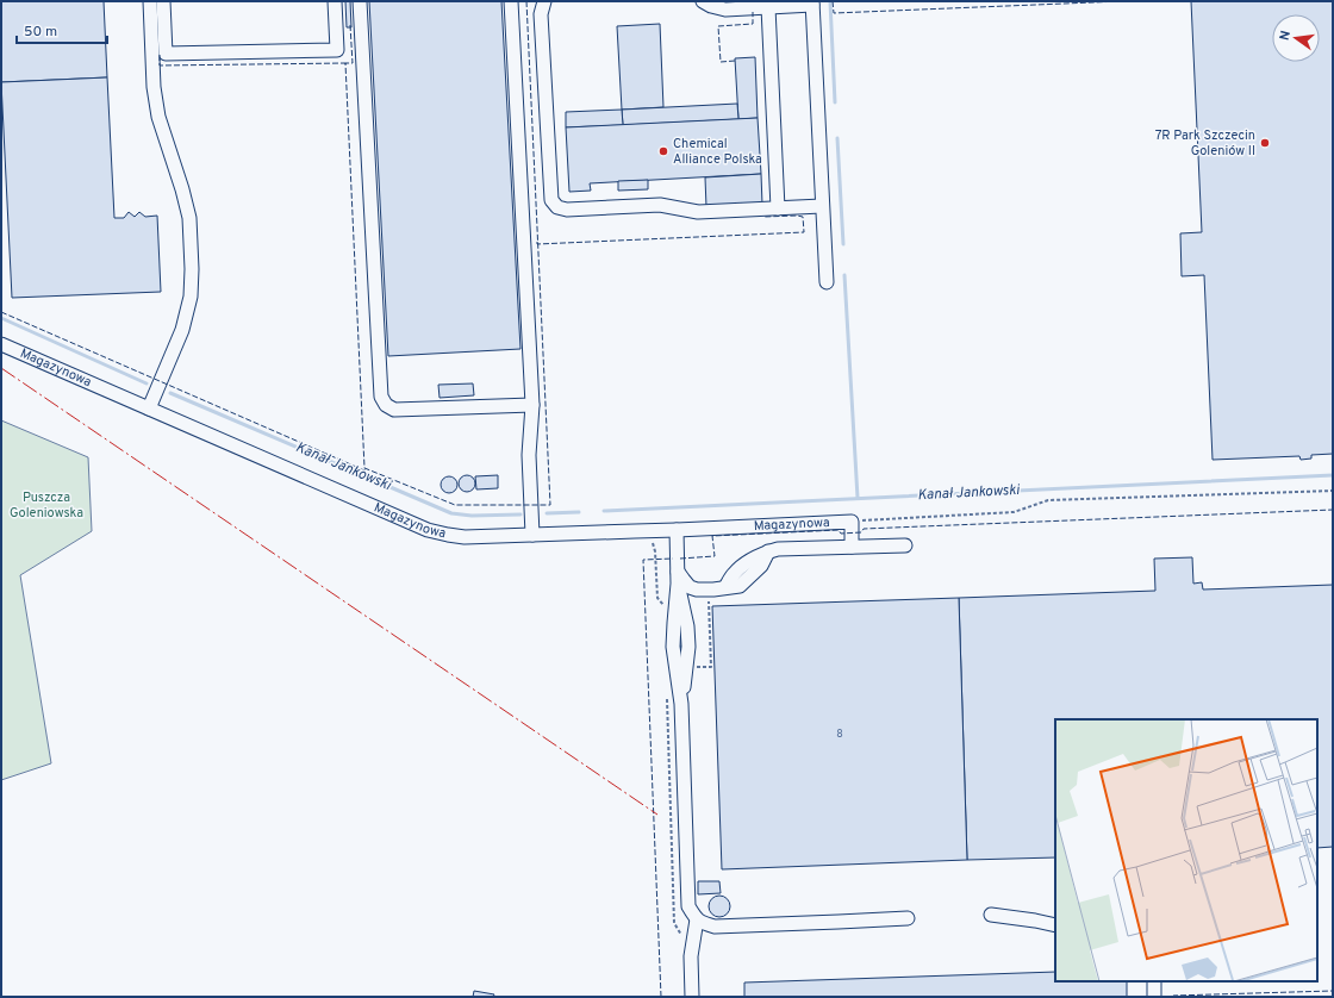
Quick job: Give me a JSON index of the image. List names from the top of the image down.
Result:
{
  "streets": {
    "street": ["Magazynowa"]
  },
  "water": ["Kanał Jankowski"],
  "parks": ["Puszcza Goleniowska"],
  "places": ["7R Park Szczecin Goleniów II", "Chemical Alliance Polska"],
  "house_numbers": ["8"],
  "scale_bar": "50 m",
  "north": "left"
}
